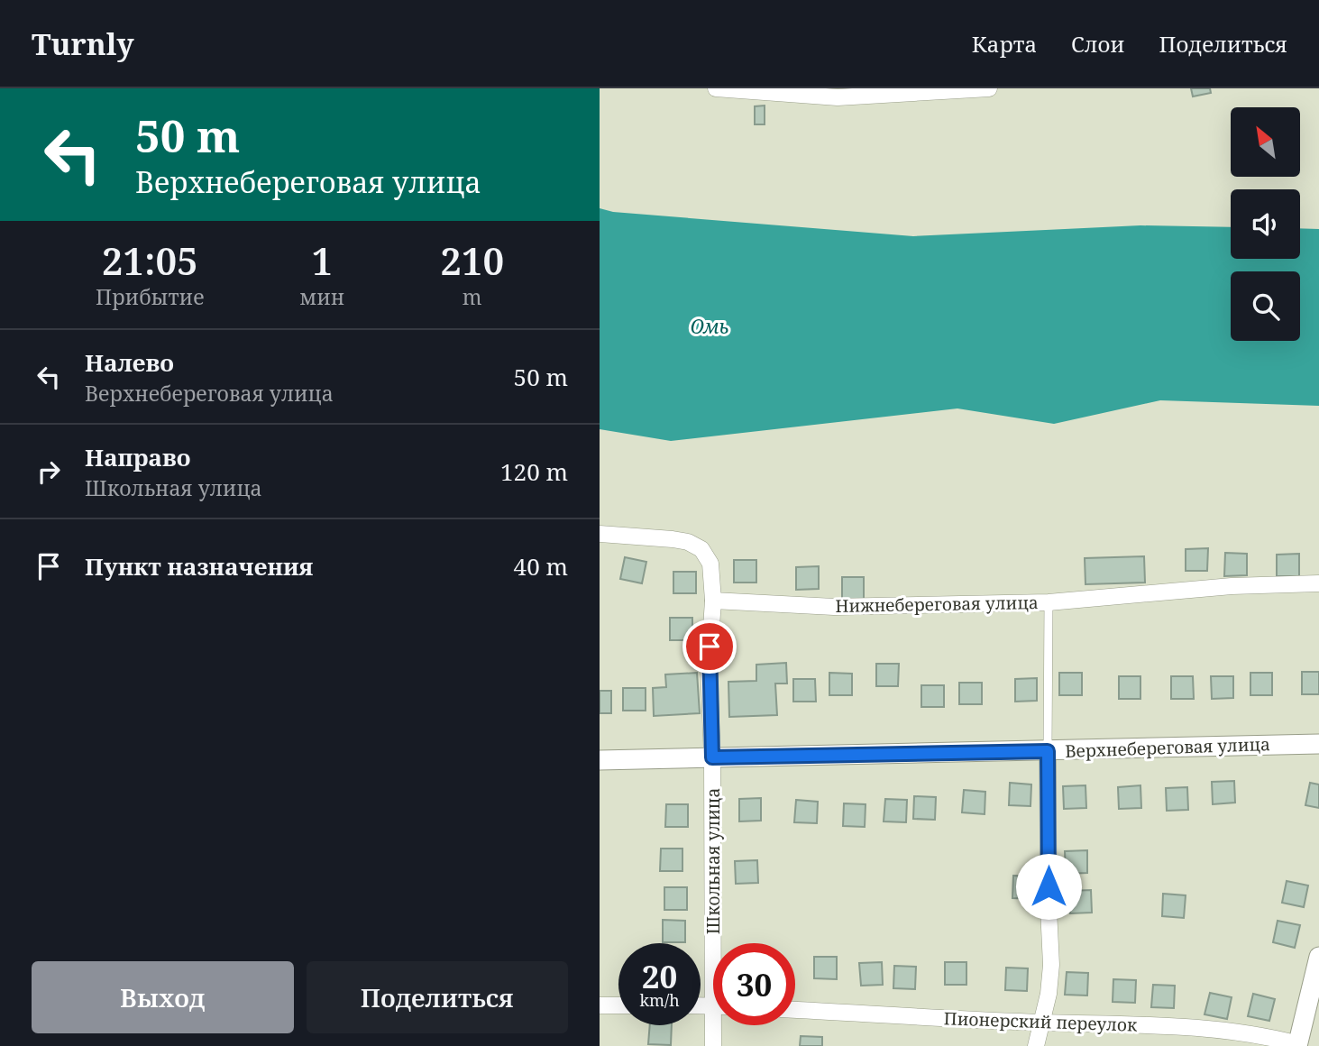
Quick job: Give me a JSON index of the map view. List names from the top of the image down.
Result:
{
  "streets": {
    "street": [
      "Нижнебереговая улица",
      "Верхнебереговая улица",
      "Школьная улица",
      "Пионерский переулок"
    ]
  },
  "crossings": [
    ["Нижнебереговая улица", "Школьная улица"],
    ["Верхнебереговая улица", "Школьная улица"]
  ],
  "water": ["Омь"],
  "north": "top left",
  "page": {
    "header": "Turnly",
    "nav": ["Карта", "Слои", "Поделиться"],
    "turn": ["50 m", "Верхнебереговая улица"],
    "eta": [
      "21:05",
      "Прибытие",
      "1",
      "мин",
      "210",
      "m"
    ],
    "list": [
      {
        "name": "Налево",
        "note": "Верхнебереговая улица",
        "value": "50 m"
      },
      {
        "name": "Направо",
        "note": "Школьная улица",
        "value": "120 m"
      },
      {
        "name": "Пункт назначения",
        "value": "40 m"
      }
    ],
    "speed": "20 km/h",
    "limit": "30",
    "buttons": ["Выход", "Поделиться"]
  }
}
